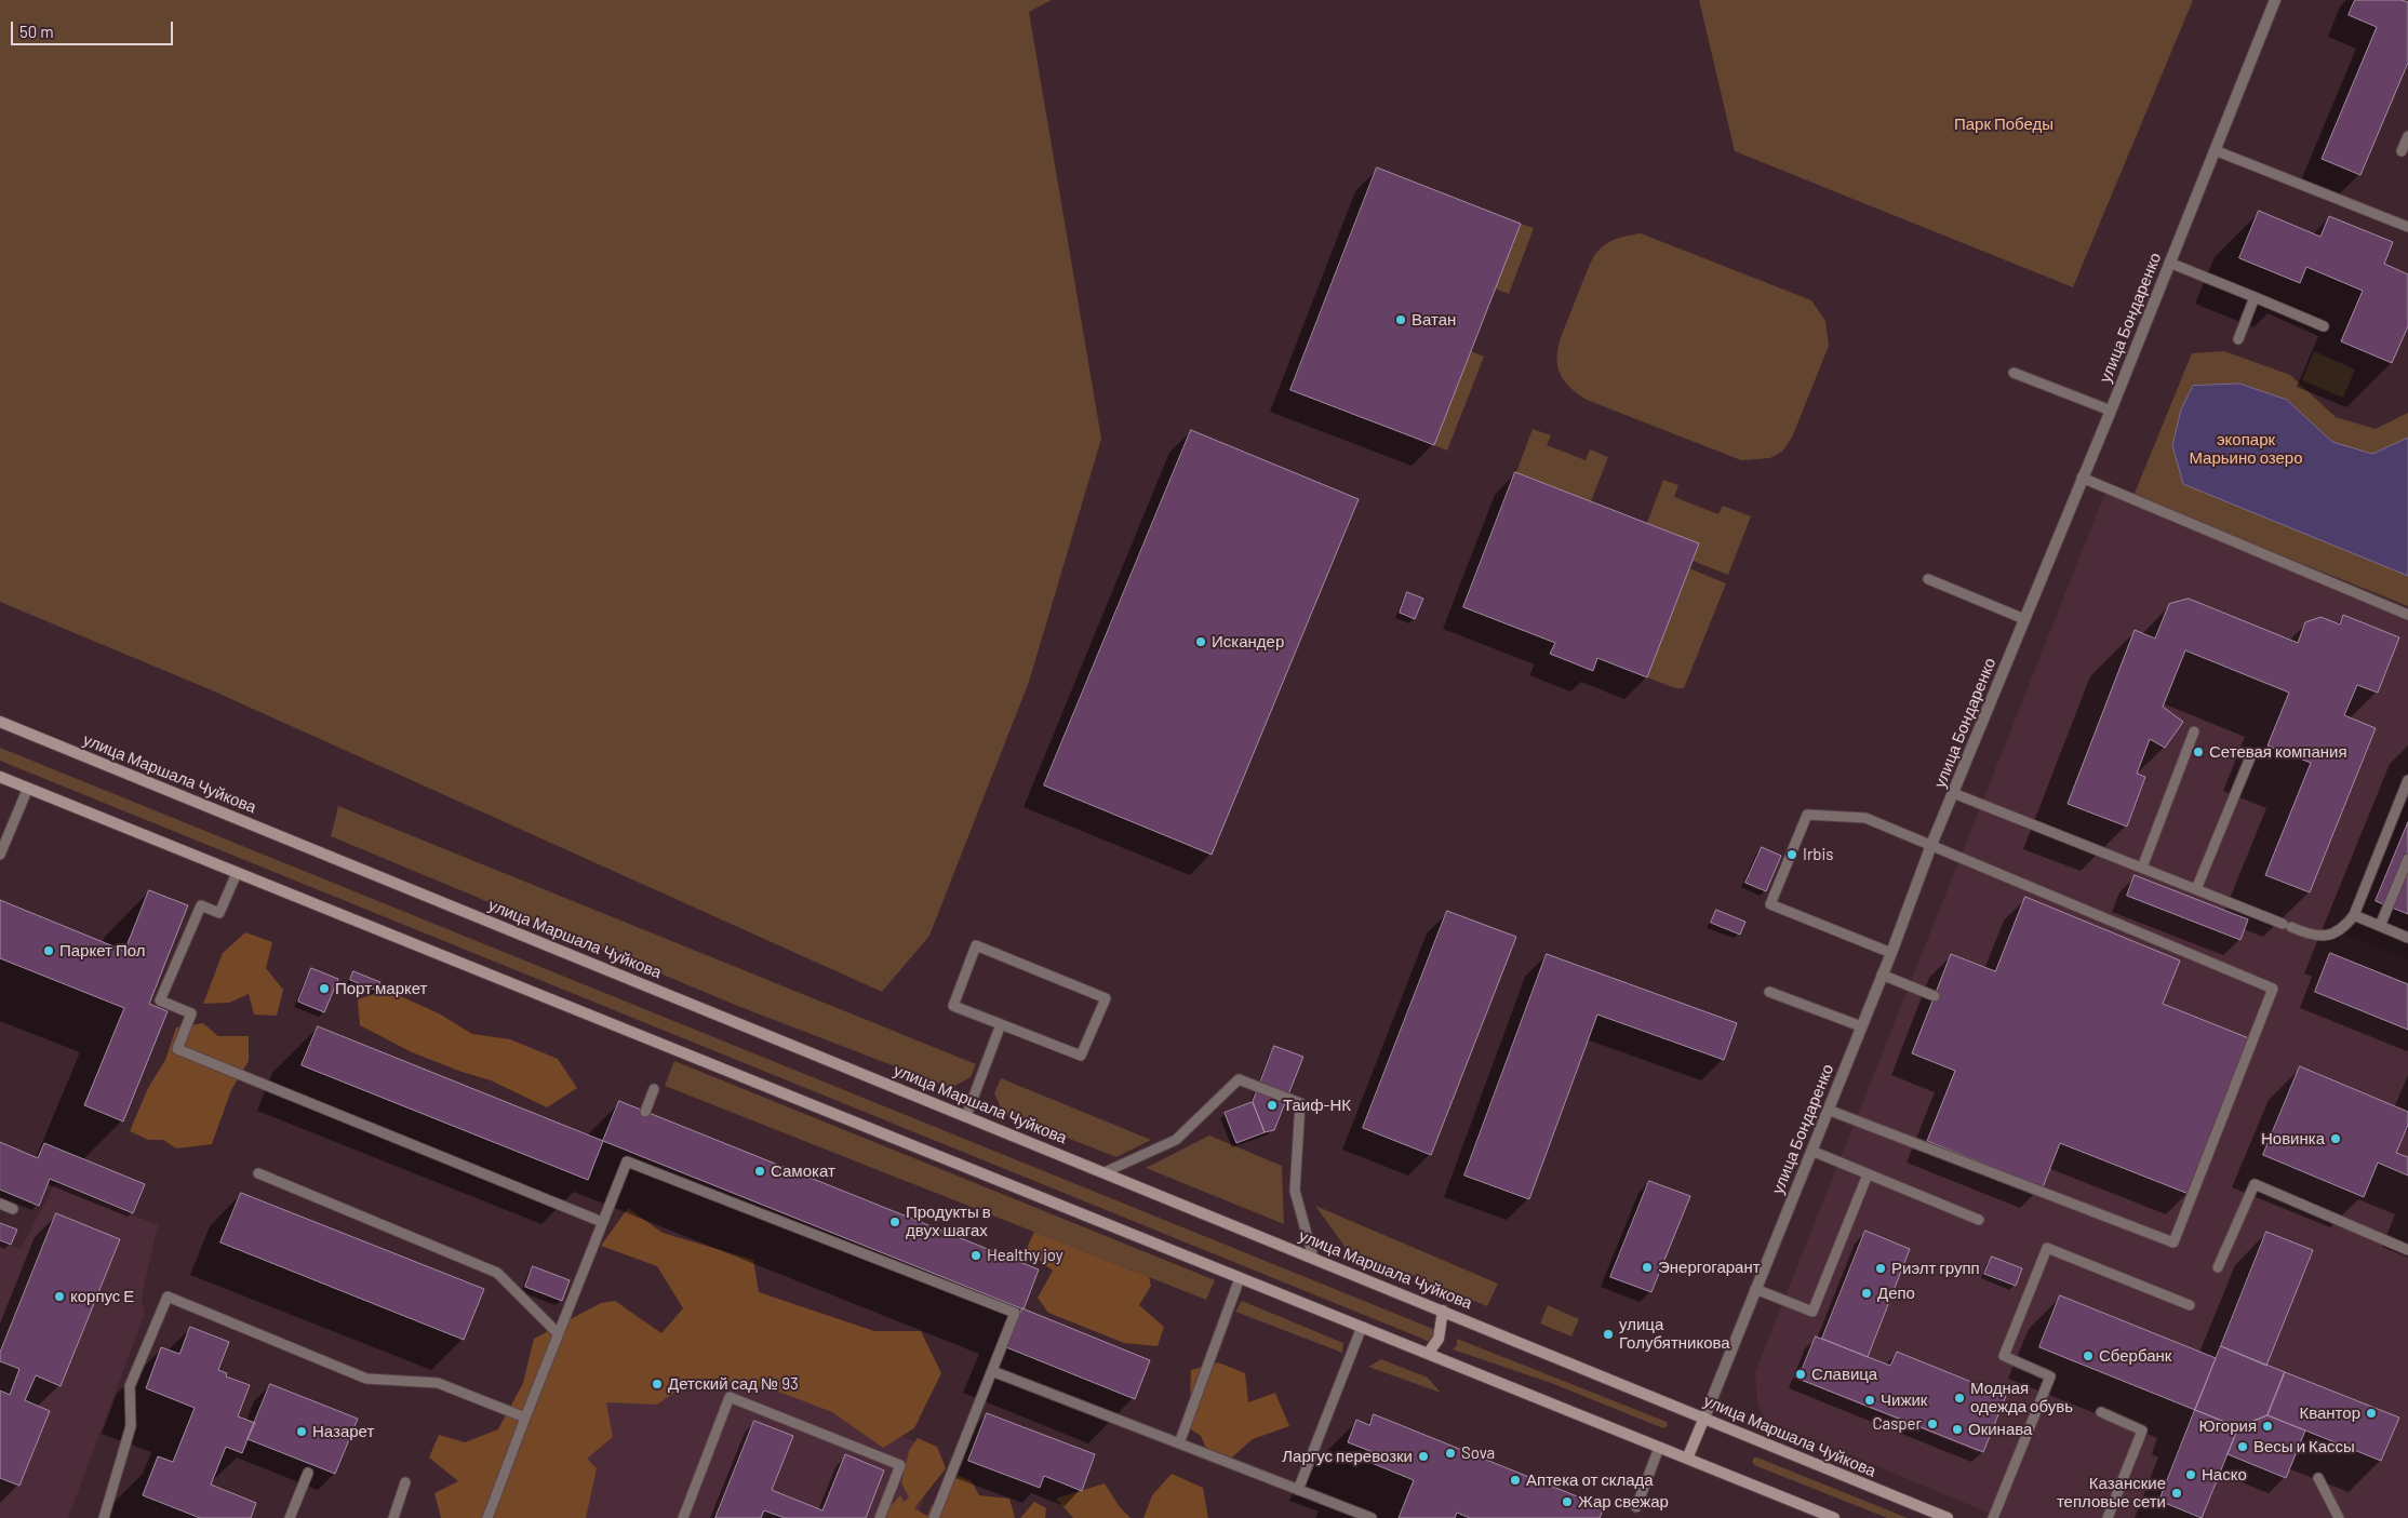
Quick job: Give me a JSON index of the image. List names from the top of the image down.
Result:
{
  "streets": {
    "main road": ["улица Бондаренко", "улица Маршала Чуйкова"]
  },
  "crossings": [
    ["улица Бондаренко", "улица Маршала Чуйкова"]
  ],
  "parks": ["Парк Победы", "экопарк Марьино озеро"],
  "places": [
    "Ватан",
    "Искандер",
    "Сетевая компания",
    "Irbis",
    "Паркет Пол",
    "Порт маркет",
    "Таиф-НК",
    "Новинка",
    "Самокат",
    "Продукты в двух шагах",
    "Healthy joy",
    "Энергогарант",
    "Риэлт групп",
    "Депо",
    "корпус Е",
    "улица Голубятникова",
    "Сбербанк",
    "Славица",
    "Детский сад № 93",
    "Модная одежда обувь",
    "Чижик",
    "Квантор",
    "Casper",
    "Югория",
    "Окинава",
    "Назарет",
    "Весы и Кассы",
    "Sova",
    "Ларгус перевозки",
    "Наско",
    "Аптека от склада",
    "Казанские тепловые сети",
    "Жар свежар"
  ],
  "scale_bar": "50 m"
}
